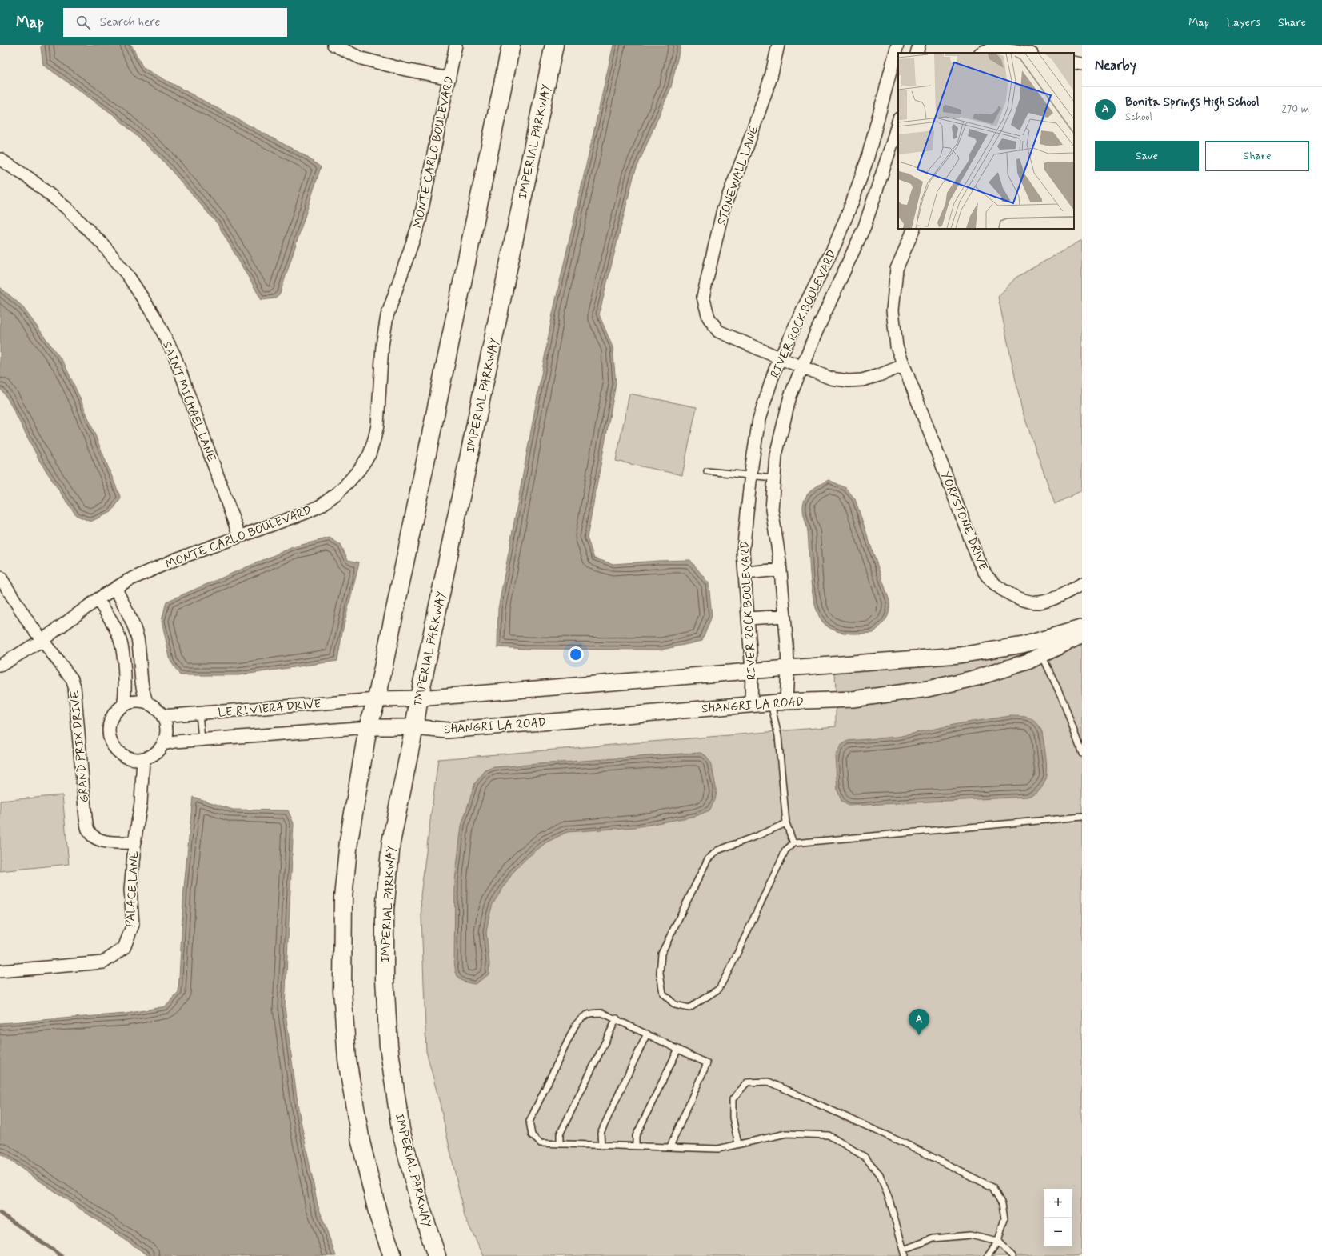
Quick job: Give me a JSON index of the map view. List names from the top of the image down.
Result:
{
  "streets": {
    "main road": ["IMPERIAL PARKWAY"],
    "street": [
      "MONTE CARLO BOULEVARD",
      "STONEWALL LANE",
      "RIVER ROCK BOULEVARD",
      "SAINT MICHAEL LANE",
      "YORKSTONE DRIVE",
      "SHANGRI LA ROAD",
      "LE RIVIERA DRIVE",
      "GRAND PRIX DRIVE",
      "PALACE LANE"
    ]
  },
  "crossings": [
    ["IMPERIAL PARKWAY", "SHANGRI LA ROAD"],
    ["MONTE CARLO BOULEVARD", "SAINT MICHAEL LANE"],
    ["MONTE CARLO BOULEVARD", "GRAND PRIX DRIVE"],
    ["STONEWALL LANE", "RIVER ROCK BOULEVARD"],
    ["RIVER ROCK BOULEVARD", "SHANGRI LA ROAD"],
    ["LE RIVIERA DRIVE", "PALACE LANE"],
    ["GRAND PRIX DRIVE", "PALACE LANE"]
  ],
  "page": {
    "header": "Map",
    "search": "Search here",
    "nav": ["Map", "Layers", "Share"],
    "heading": "Nearby",
    "list": [
      {
        "mark": "A",
        "name": "Bonita Springs High School",
        "note": "School",
        "value": "270 m"
      }
    ],
    "buttons": ["Save", "Share"],
    "pins": "A",
    "map_buttons": ["+", "−"]
  }
}
